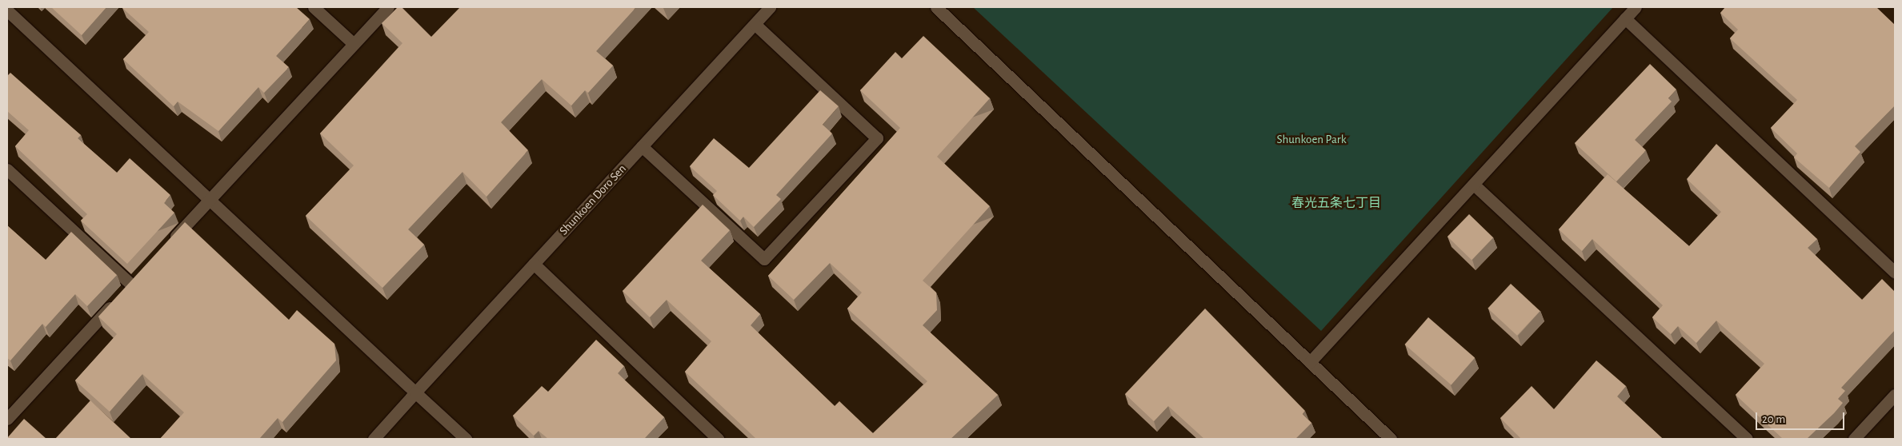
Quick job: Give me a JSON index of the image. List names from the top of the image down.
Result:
{
  "streets": {
    "street": ["Shunkoen Doro Sen"]
  },
  "districts": ["春光五条七丁目"],
  "parks": ["Shunkoen Park"],
  "scale_bar": "20 m"
}
